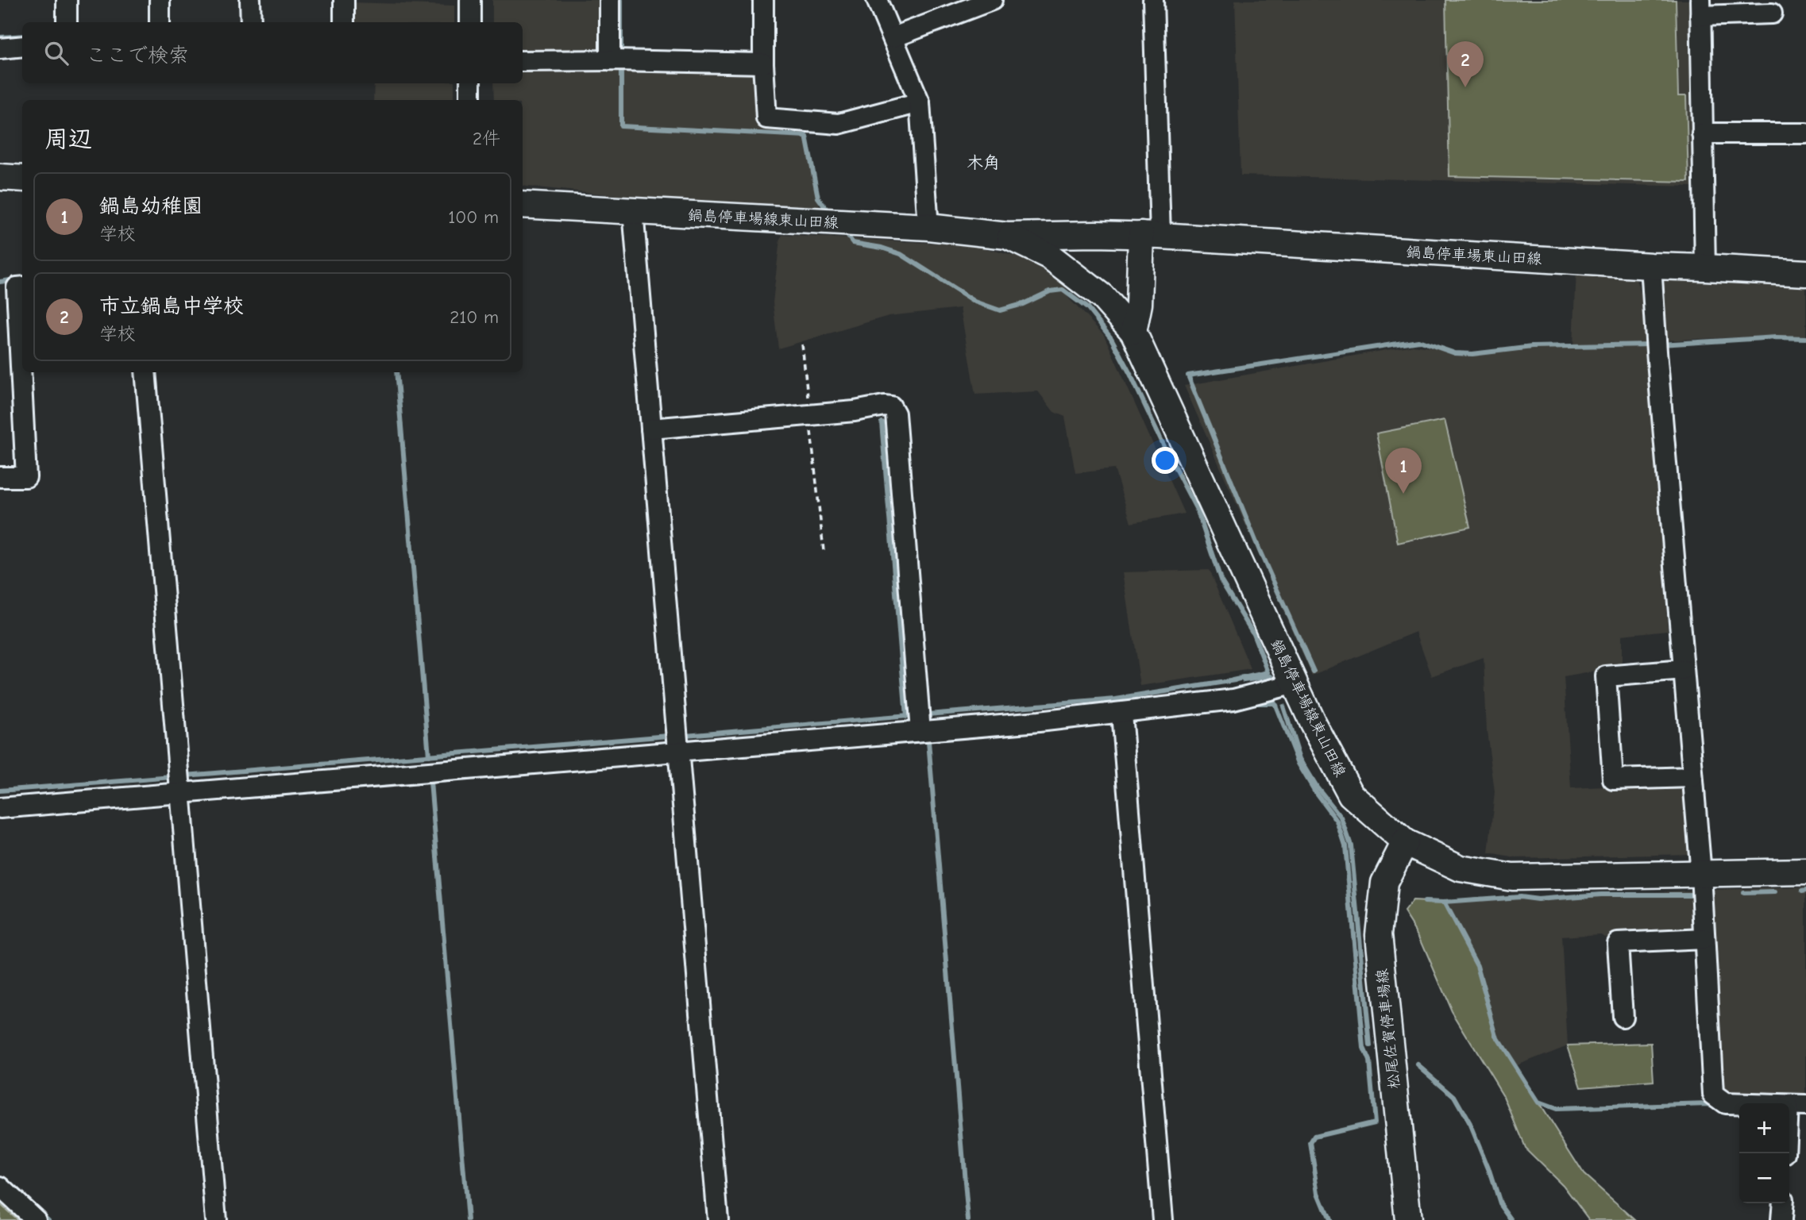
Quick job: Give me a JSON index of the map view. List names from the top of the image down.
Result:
{
  "streets": {
    "main road": ["鍋島停車場線東山田線", "鍋島停車場東山田線", "松尾佐賀停車場線"]
  },
  "crossings": [
    ["鍋島停車場線東山田線", "鍋島停車場東山田線"],
    ["鍋島停車場線東山田線", "松尾佐賀停車場線"]
  ],
  "districts": ["木角"],
  "page": {
    "search": "ここで検索",
    "pins": ["2", "1"],
    "heading": ["周辺", "2件"],
    "list": [
      {
        "mark": "1",
        "name": "鍋島幼稚園",
        "note": "学校",
        "value": "100 m"
      },
      {
        "mark": "2",
        "name": "市立鍋島中学校",
        "note": "学校",
        "value": "210 m"
      }
    ],
    "map_buttons": ["+", "−"]
  }
}
